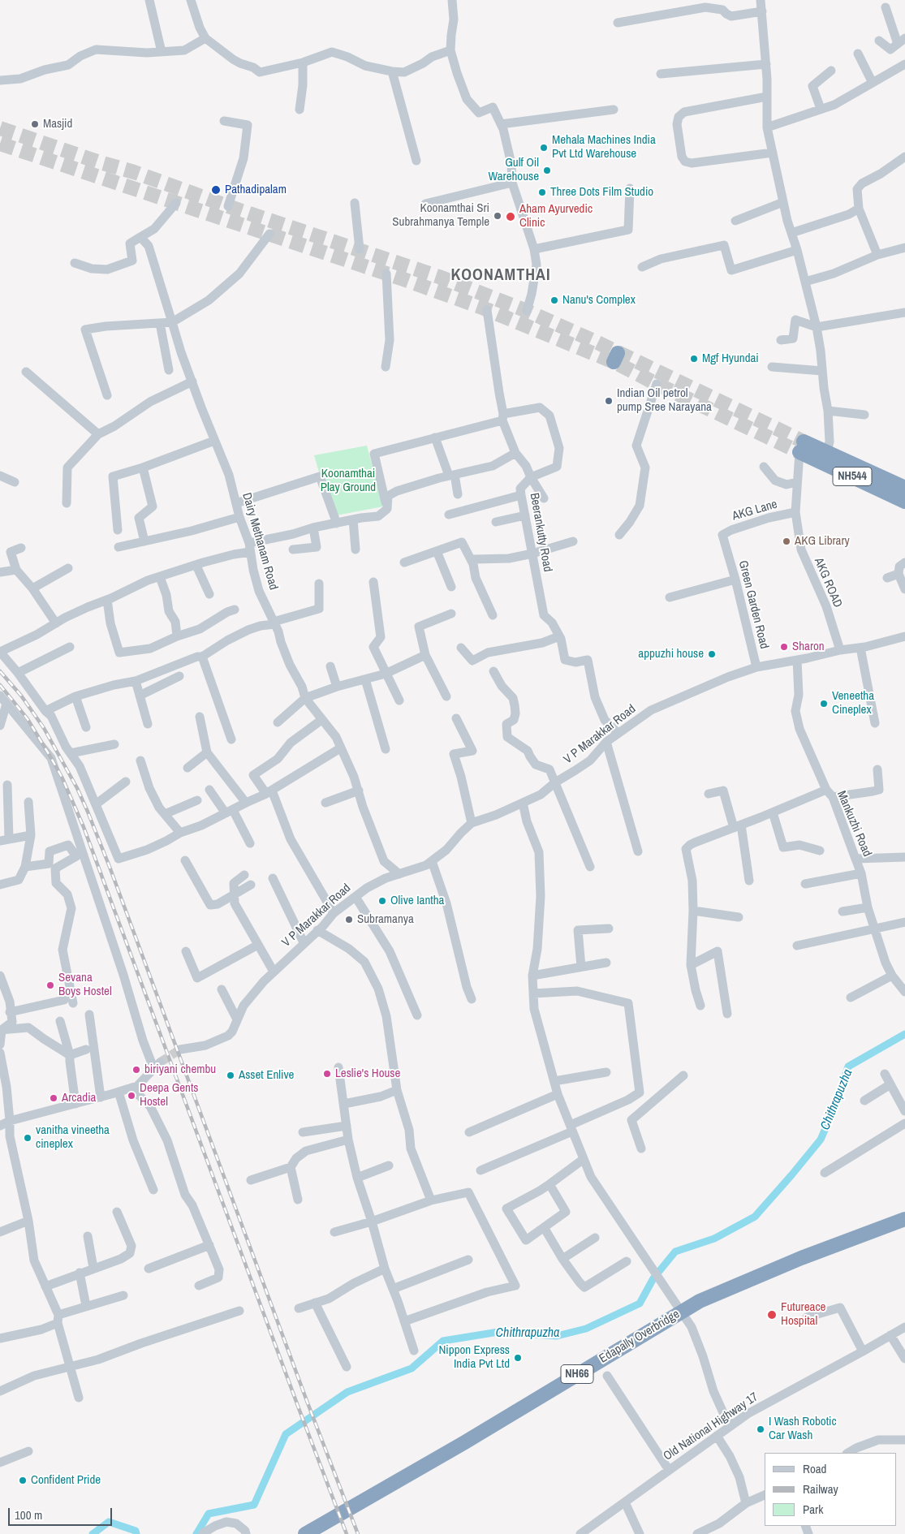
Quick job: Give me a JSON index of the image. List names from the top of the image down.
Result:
{
  "streets": {
    "highway": ["NH544", "Edapally Overbridge", "NH66"],
    "street": [
      "AKG Lane",
      "Beerankutty Road",
      "Dairy Methanam Road",
      "AKG ROAD",
      "Green Garden Road",
      "V P Marakkar Road",
      "Mankuzhi Road",
      "Old National Highway 17"
    ]
  },
  "crossings": [
    ["NH544", "AKG ROAD"],
    ["AKG Lane", "AKG ROAD"],
    ["AKG Lane", "Green Garden Road"],
    ["Beerankutty Road", "V P Marakkar Road"],
    ["Dairy Methanam Road", "V P Marakkar Road"],
    ["AKG ROAD", "V P Marakkar Road"],
    ["Green Garden Road", "V P Marakkar Road"],
    ["V P Marakkar Road", "Mankuzhi Road"]
  ],
  "districts": ["KOONAMTHAI"],
  "water": ["Chithrapuzha"],
  "parks": ["Koonamthai Play Ground"],
  "places": [
    "Masjid",
    "Mehala Machines India Pvt Ltd Warehouse",
    "Gulf Oil Warehouse",
    "Pathadipalam",
    "Three Dots Film Studio",
    "Koonamthai Sri Subrahmanya Temple",
    "Aham Ayurvedic Clinic",
    "Nanu's Complex",
    "Mgf Hyundai",
    "Indian Oil petrol pump Sree Narayana",
    "AKG Library",
    "Sharon",
    "appuzhi house",
    "Veneetha Cineplex",
    "Olive Iantha",
    "Subramanya",
    "Sevana Boys Hostel",
    "biriyani chembu",
    "Leslie's House",
    "Asset Enlive",
    "Deepa Gents Hostel",
    "Arcadia",
    "vanitha vineetha cineplex",
    "Futureace Hospital",
    "Nippon Express India Pvt Ltd",
    "I Wash Robotic Car Wash",
    "Confident Pride"
  ],
  "legend": ["Road", "Railway", "Park"],
  "scale_bar": "100 m"
}
